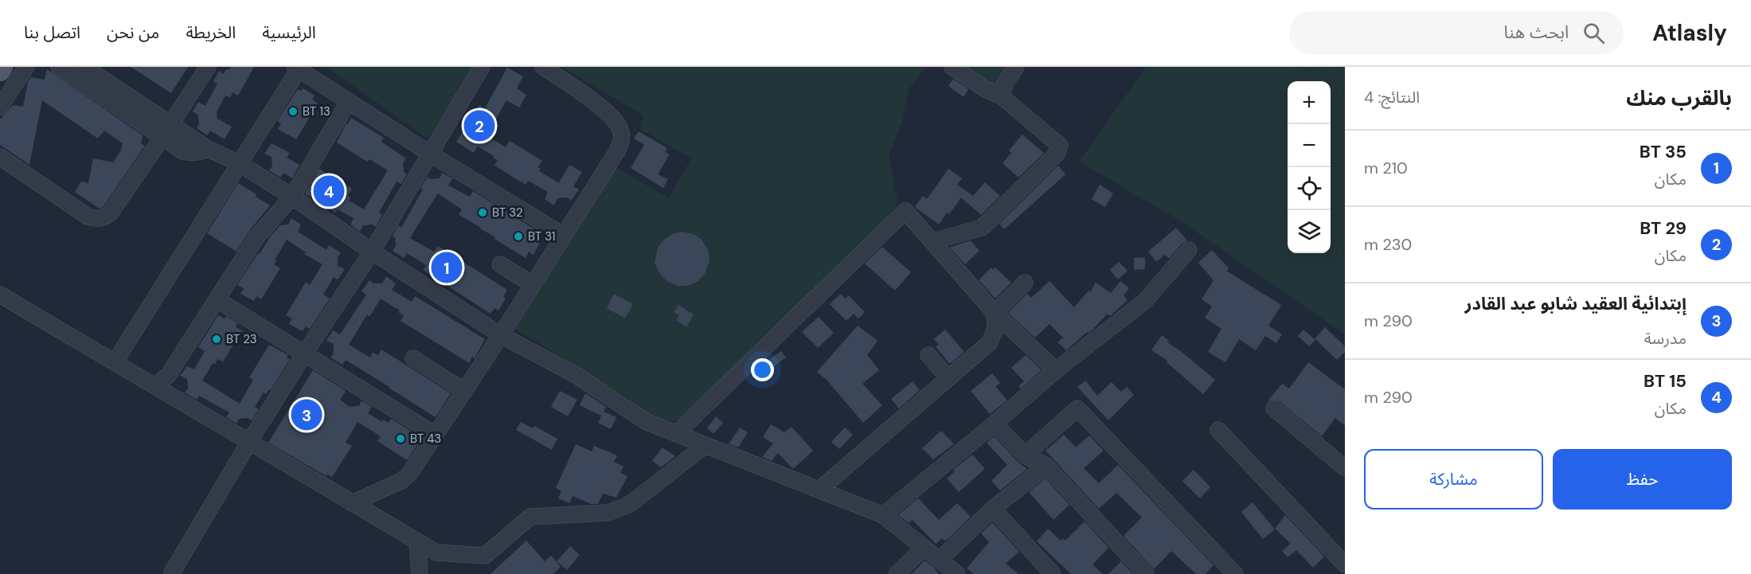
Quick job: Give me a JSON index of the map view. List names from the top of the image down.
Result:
{
  "places": [
    "BT 13",
    "BT 32",
    "BT 31",
    "BT 23",
    "BT 43"
  ],
  "page": {
    "header": "Atlasly",
    "search": "ابحث هنا",
    "nav": [
      "الرئيسية",
      "الخريطة",
      "من نحن",
      "اتصل بنا"
    ],
    "heading": ["بالقرب منك", "النتائج: 4"],
    "map_buttons": ["+", "−"],
    "pins": [
      "2",
      "4",
      "1",
      "3"
    ],
    "list": [
      {
        "mark": "1",
        "name": "BT 35",
        "note": "مكان",
        "value": "210 m"
      },
      {
        "mark": "2",
        "name": "BT 29",
        "note": "مكان",
        "value": "230 m"
      },
      {
        "mark": "3",
        "name": "إبتدائية العقيد شابو عبد القادر",
        "note": "مدرسة",
        "value": "290 m"
      },
      {
        "mark": "4",
        "name": "BT 15",
        "note": "مكان",
        "value": "290 m"
      }
    ],
    "buttons": ["حفظ", "مشاركة"]
  }
}
